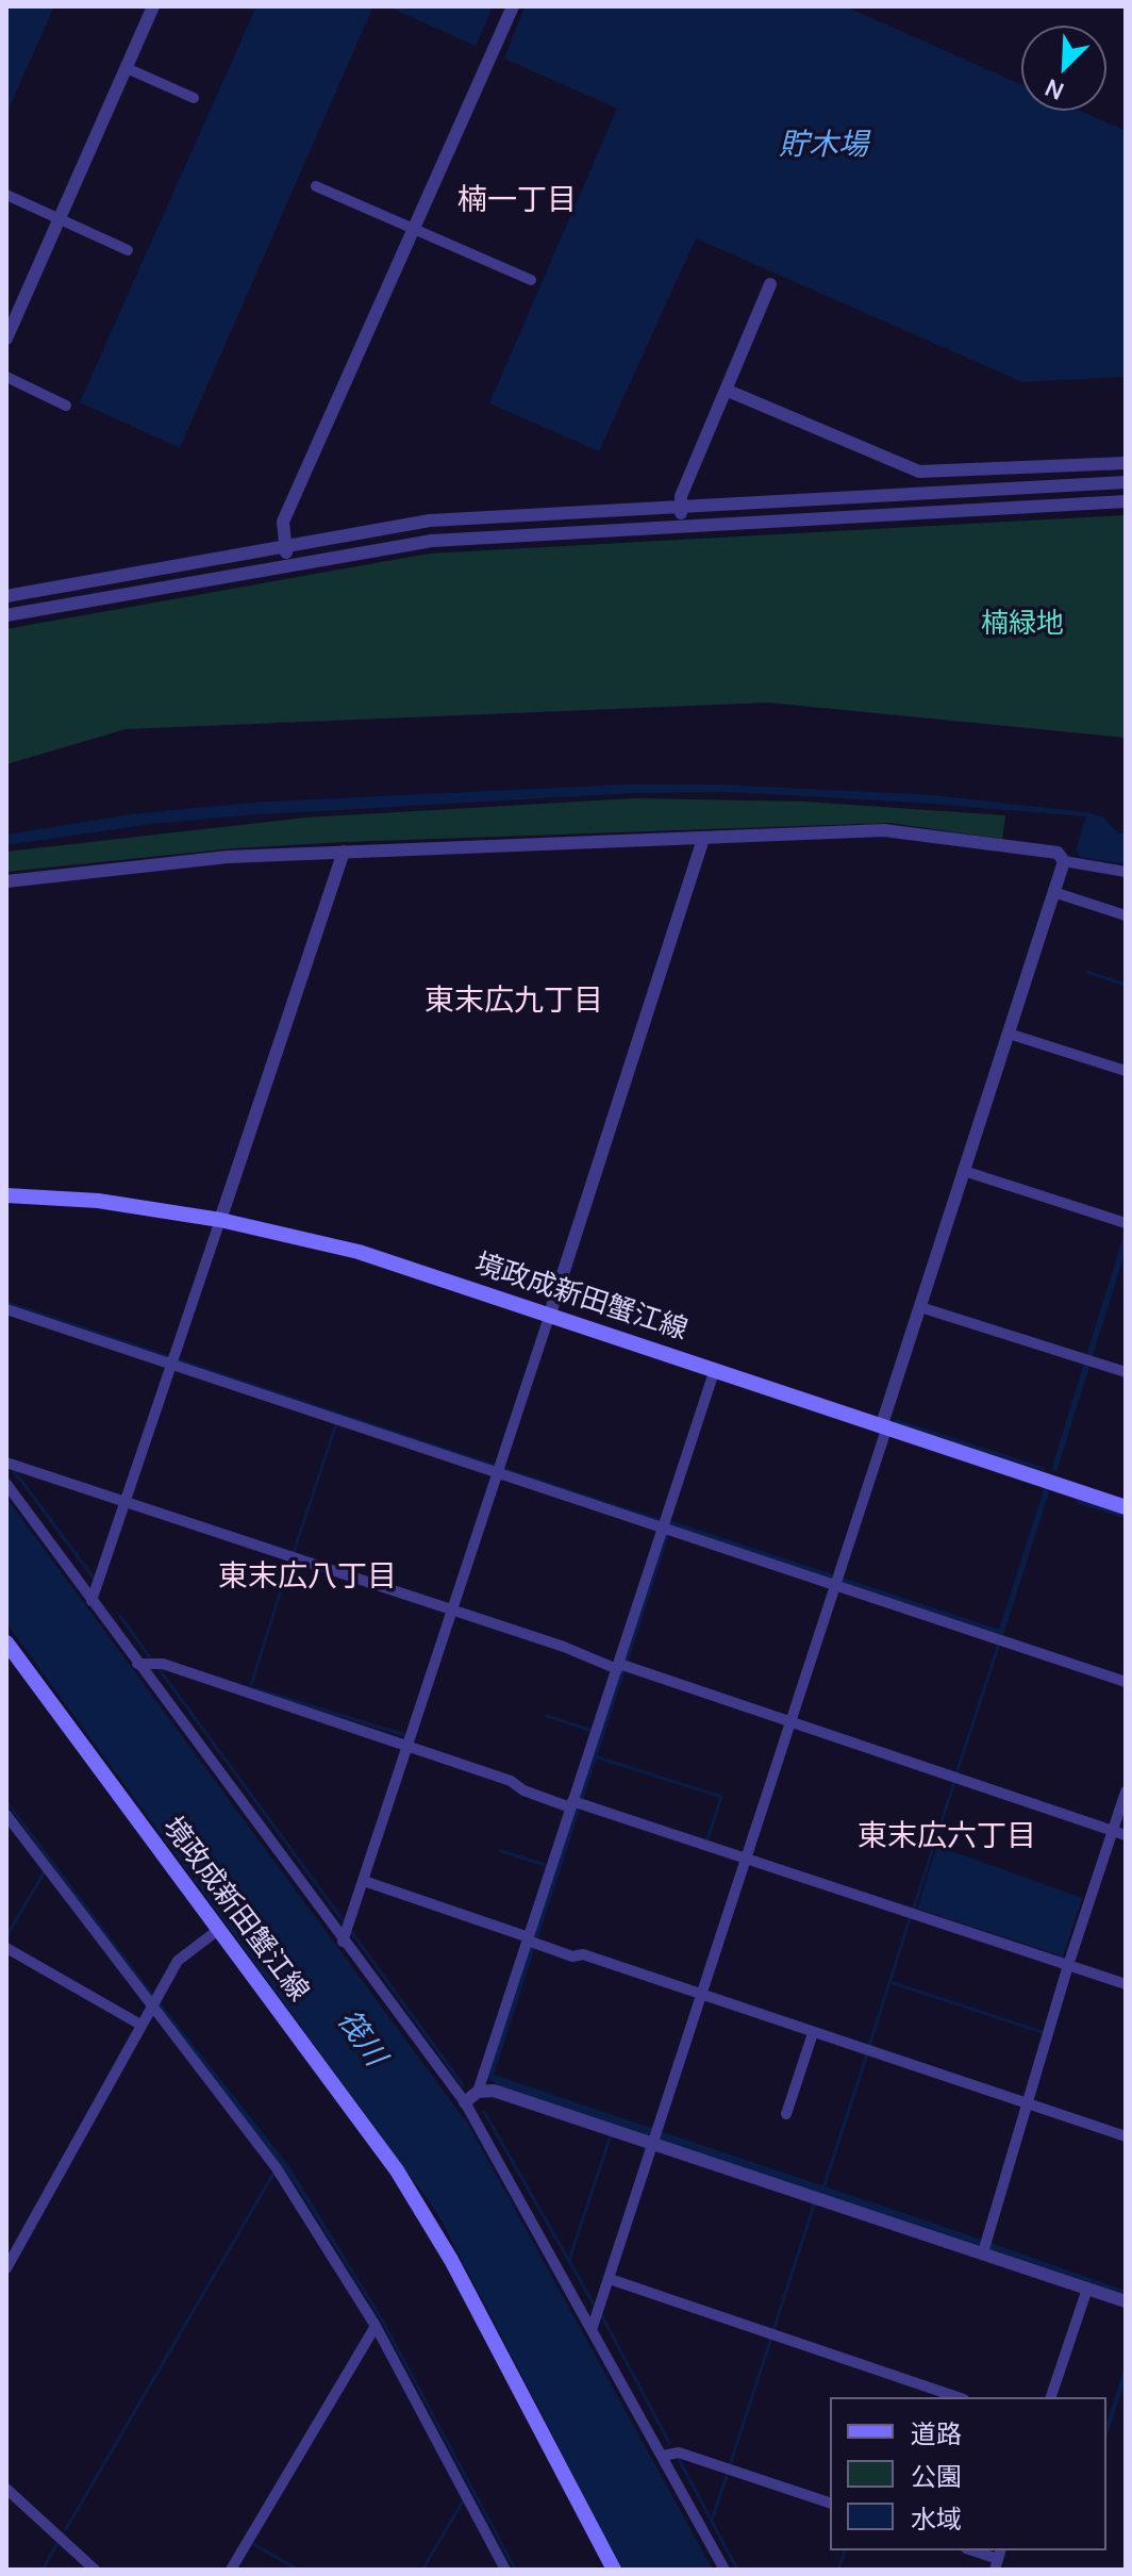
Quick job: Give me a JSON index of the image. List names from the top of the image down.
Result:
{
  "streets": {
    "main road": ["境政成新田蟹江線"]
  },
  "districts": [
    "楠一丁目",
    "東末広九丁目",
    "東末広八丁目",
    "東末広六丁目"
  ],
  "water": ["貯木場", "筏川"],
  "parks": ["楠緑地"],
  "legend": ["道路", "公園", "水域"],
  "north": "bottom left"
}
